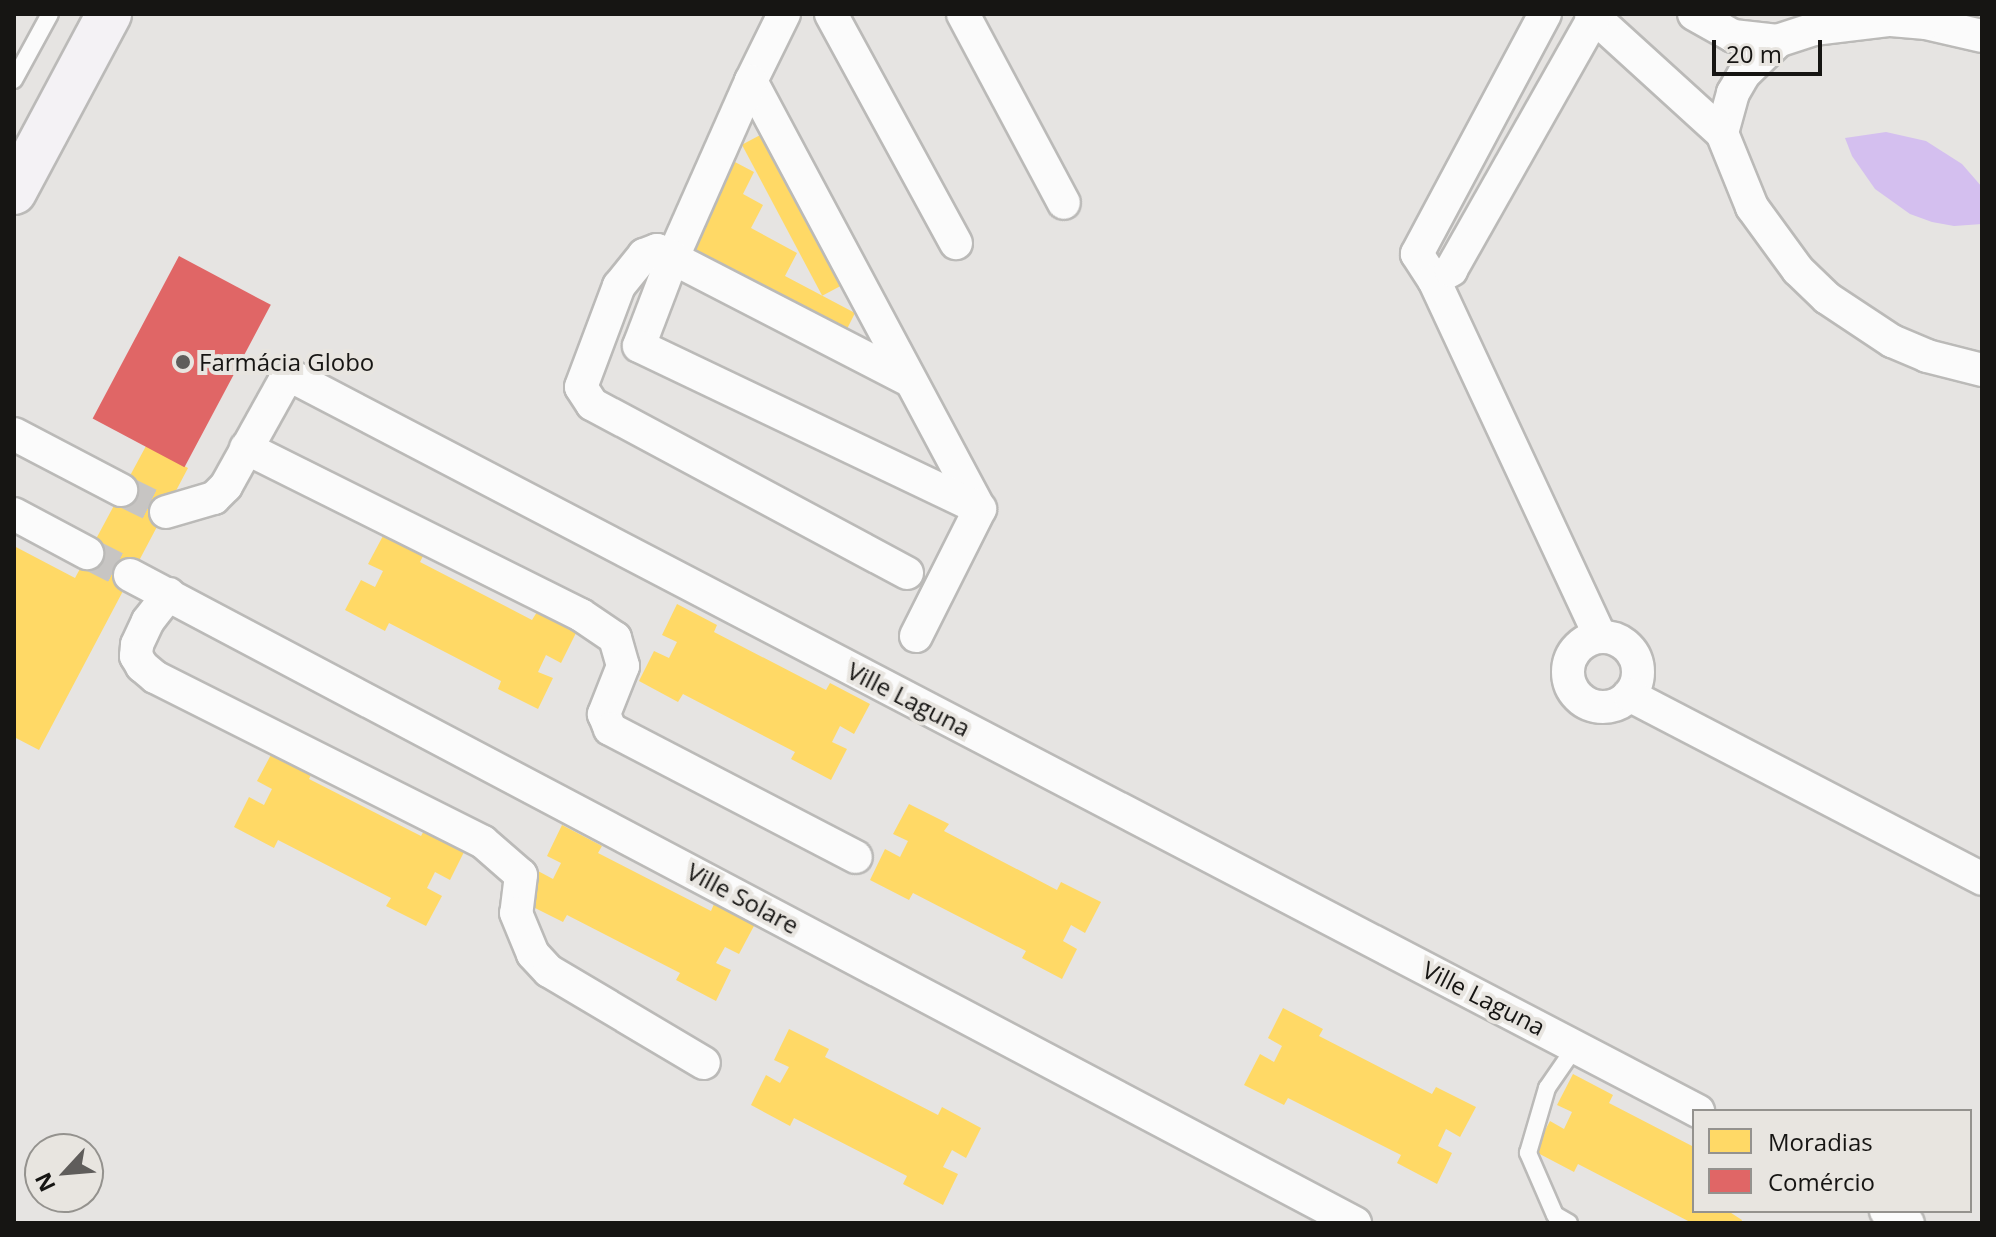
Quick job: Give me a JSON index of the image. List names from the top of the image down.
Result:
{
  "streets": {
    "street": ["Ville Laguna", "Ville Solare"]
  },
  "places": ["Farmácia Globo"],
  "legend": ["Moradias", "Comércio"],
  "scale_bar": "20 m",
  "north": "bottom left"
}
